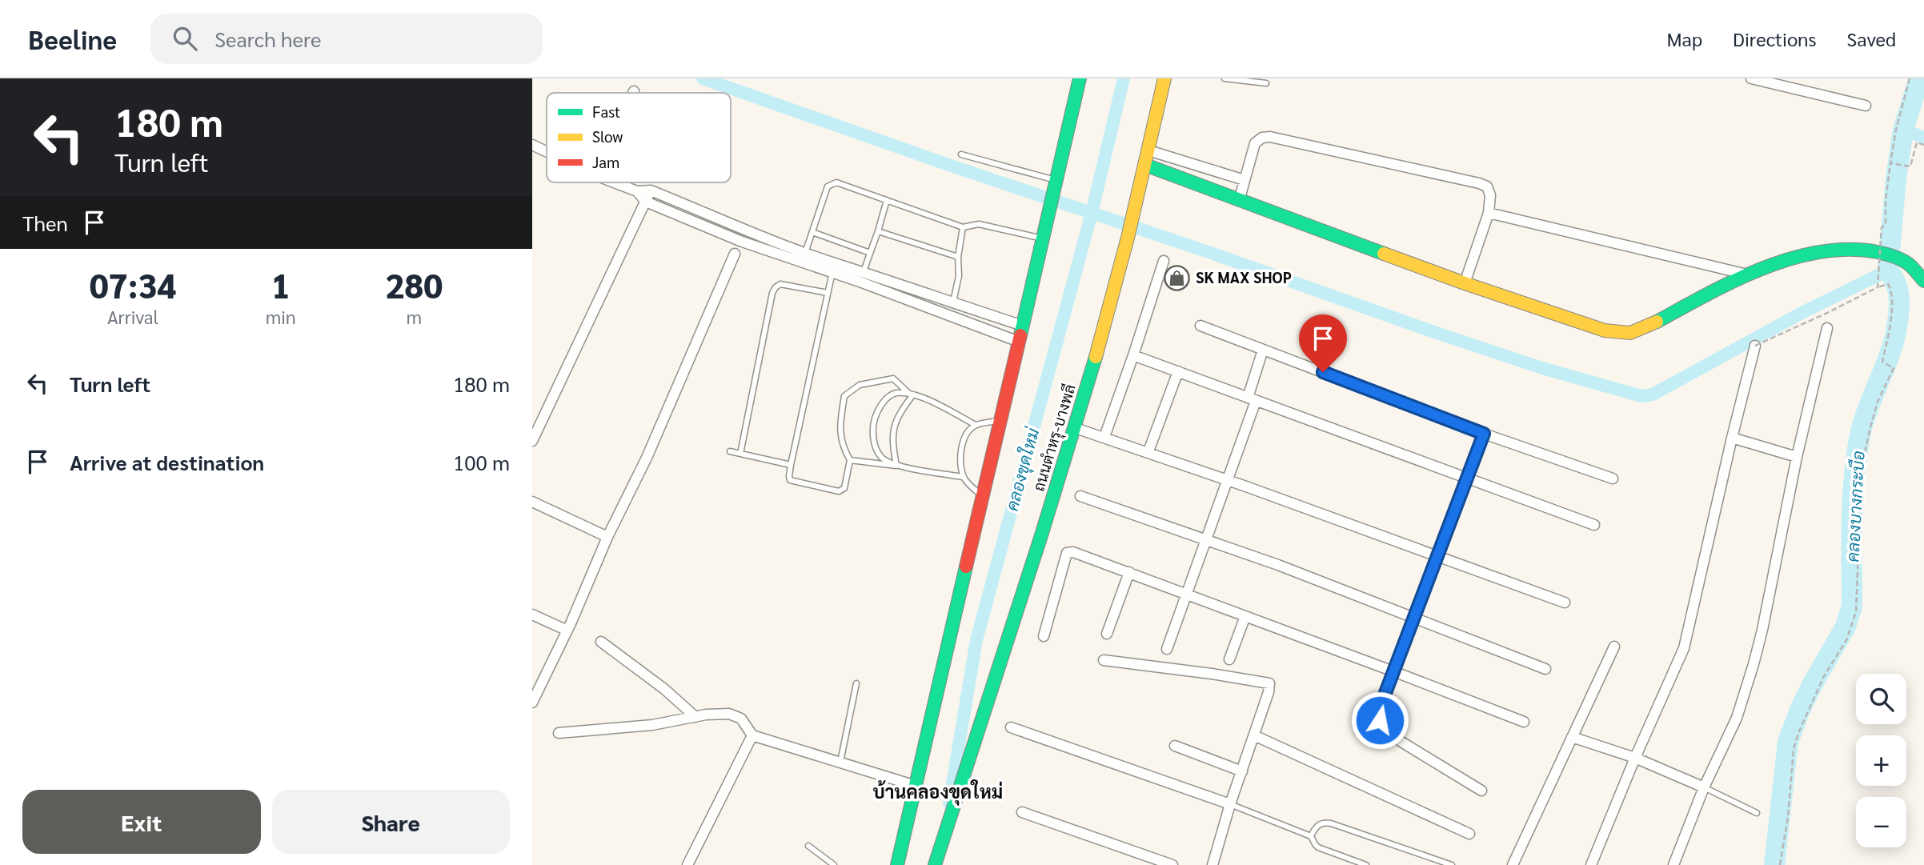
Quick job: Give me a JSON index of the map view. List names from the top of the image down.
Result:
{
  "streets": {
    "main road": ["ถนนตำหรุ-บางพลี"]
  },
  "districts": ["บ้านคลองขุดใหม่"],
  "water": ["คลองขุดใหม่", "คลองบางกระบือ"],
  "places": {
    "shop": ["SK MAX SHOP"]
  },
  "legend": ["Fast", "Slow", "Jam"],
  "page": {
    "header": "Beeline",
    "search": "Search here",
    "nav": ["Map", "Directions", "Saved"],
    "turn": ["180 m", "Turn left"],
    "then": "Then",
    "eta": [
      "07:34",
      "Arrival",
      "1",
      "min",
      "280",
      "m"
    ],
    "list": [
      {
        "name": "Turn left",
        "value": "180 m"
      },
      {
        "name": "Arrive at destination",
        "value": "100 m"
      }
    ],
    "map_buttons": ["+", "−"],
    "buttons": ["Exit", "Share"]
  }
}
